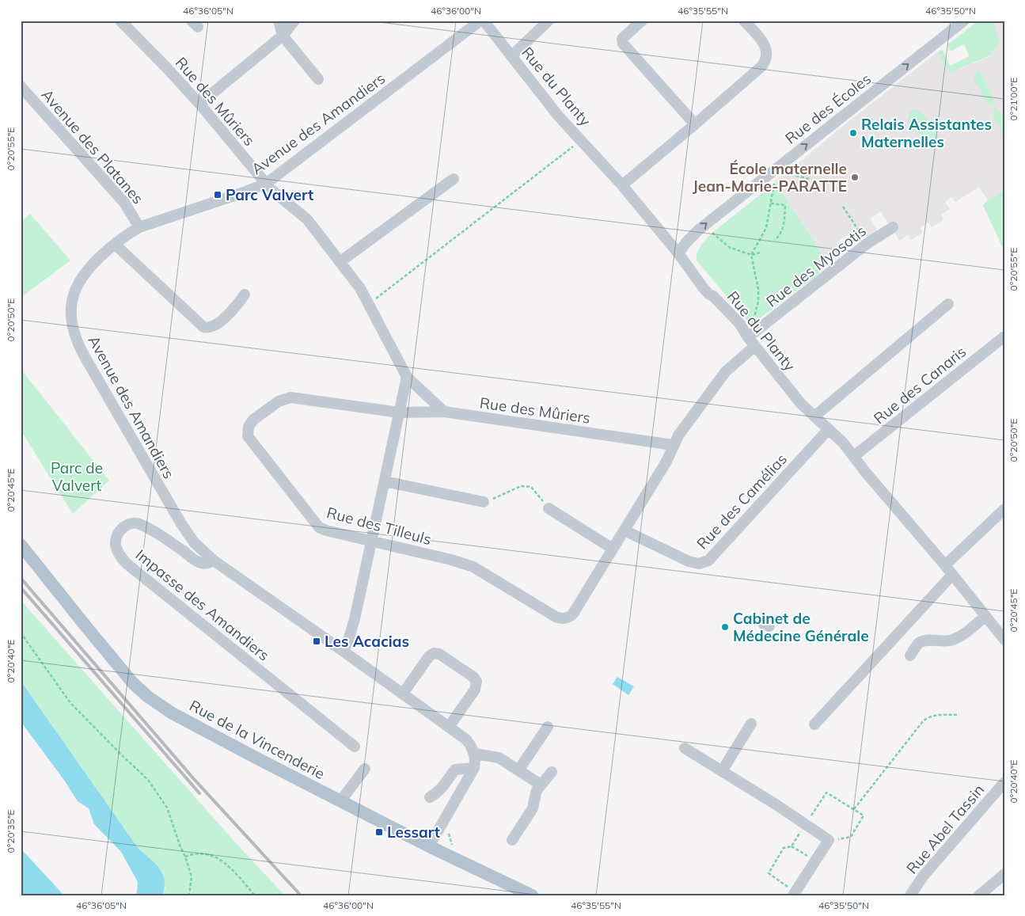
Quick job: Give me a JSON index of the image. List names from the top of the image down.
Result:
{
  "streets": {
    "main road": ["Rue de la Vincenderie"],
    "street": [
      "Rue du Planty",
      "Rue des Mûriers",
      "Rue des Écoles",
      "Avenue des Amandiers",
      "Avenue des Platanes",
      "Rue des Myosotis",
      "Rue des Canaris",
      "Rue des Camélias",
      "Rue des Tilleuls",
      "Impasse des Amandiers",
      "Rue Abel Tassin"
    ]
  },
  "crossings": [
    ["Rue du Planty", "Rue des Écoles"],
    ["Rue du Planty", "Rue des Myosotis"],
    ["Rue du Planty", "Rue des Canaris"],
    ["Rue du Planty", "Rue des Camélias"],
    ["Rue du Planty", "Rue des Tilleuls"],
    ["Rue des Mûriers", "Avenue des Amandiers"],
    ["Rue des Mûriers", "Rue des Tilleuls"],
    ["Avenue des Amandiers", "Avenue des Platanes"],
    ["Avenue des Amandiers", "Impasse des Amandiers"],
    ["Rue des Myosotis", "Rue des Tilleuls"],
    ["Rue des Camélias", "Rue des Tilleuls"]
  ],
  "one_way": ["Rue des Écoles"],
  "parks": ["Parc de Valvert"],
  "places": {
    "other": ["Relais Assistantes Maternelles", "École maternelle Jean-Marie-PARATTE", "Cabinet de Médecine Générale"],
    "transit": ["Parc Valvert", "Les Acacias", "Lessart"]
  },
  "coordinates": [
    "46°36'05\"N",
    "46°36'00\"N",
    "46°35'55\"N",
    "46°35'50\"N",
    "0°21'00\"E",
    "0°20'55\"E",
    "0°20'50\"E",
    "0°20'45\"E",
    "0°20'40\"E",
    "0°20'35\"E"
  ]
}
